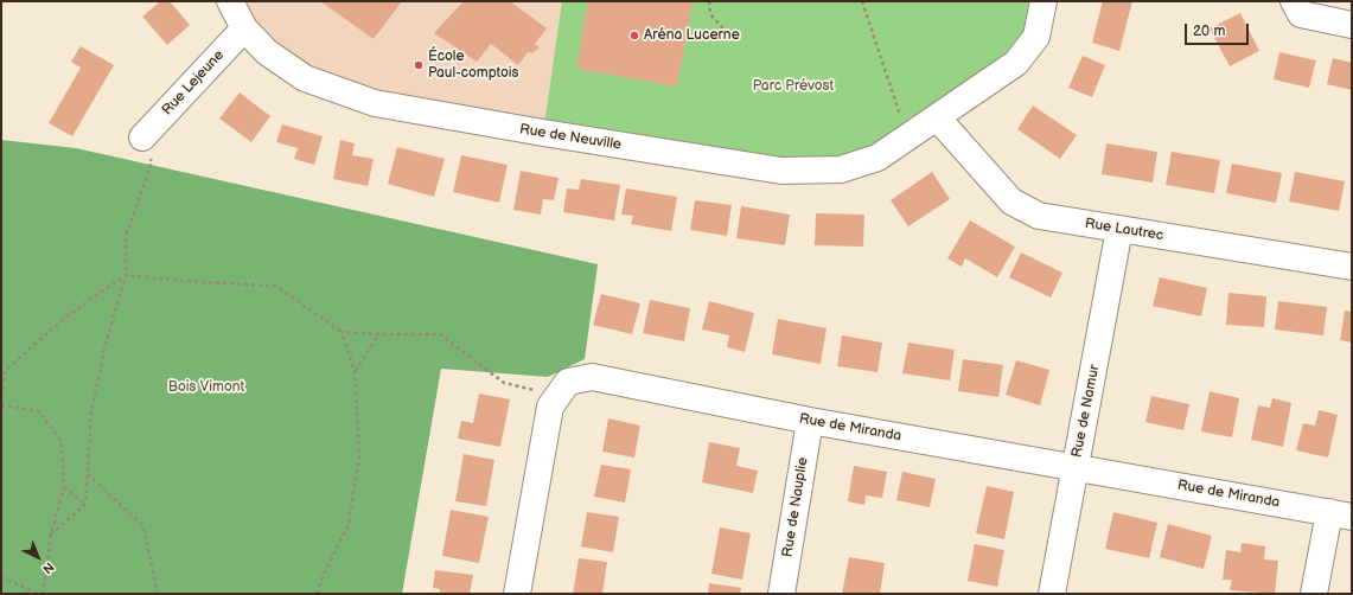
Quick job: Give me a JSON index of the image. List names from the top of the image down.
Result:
{
  "streets": {
    "street": [
      "Rue Lejeune",
      "Rue de Neuville",
      "Rue Lautrec",
      "Rue de Namur",
      "Rue de Miranda",
      "Rue de Nauplie"
    ]
  },
  "crossings": [
    ["Rue Lejeune", "Rue de Neuville"],
    ["Rue de Neuville", "Rue Lautrec"],
    ["Rue Lautrec", "Rue de Namur"],
    ["Rue de Namur", "Rue de Miranda"],
    ["Rue de Miranda", "Rue de Nauplie"]
  ],
  "parks": ["Parc Prévost", "Bois Vimont"],
  "places": ["Aréna Lucerne", "École Paul-comptois"],
  "scale_bar": "20 m",
  "north": "bottom right"
}
